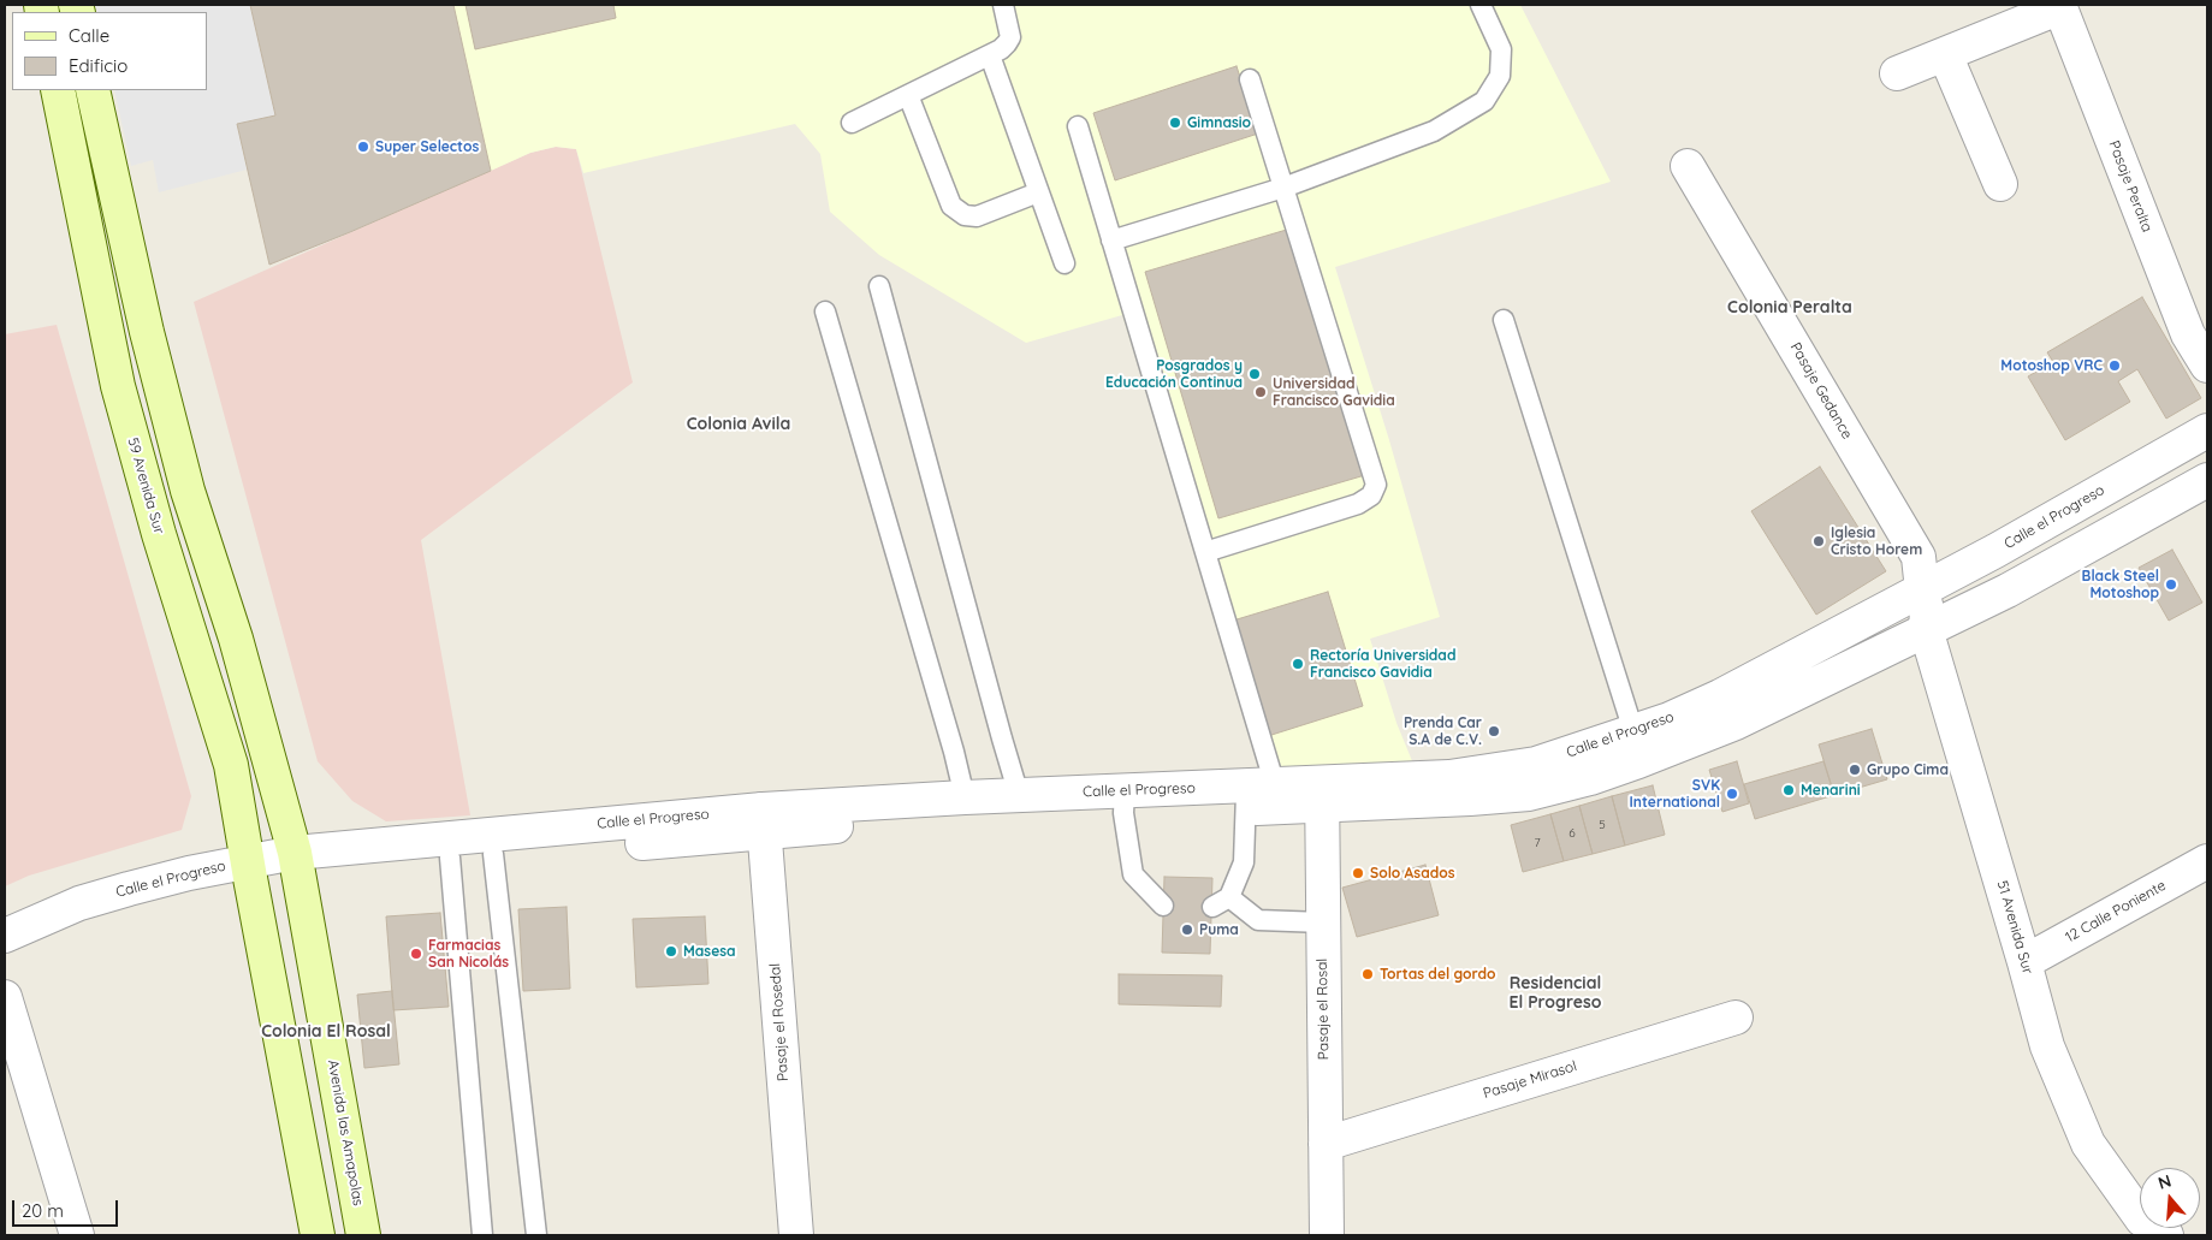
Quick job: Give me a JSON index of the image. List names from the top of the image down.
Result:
{
  "streets": {
    "main road": ["59 Avenida Sur", "Avenida las Amapolas"],
    "street": [
      "Pasaje Peralta",
      "Pasaje Gedance",
      "Calle el Progreso",
      "12 Calle Poniente",
      "51 Avenida Sur",
      "Pasaje el Rosal",
      "Pasaje el Rosedal",
      "Pasaje Mirasol"
    ]
  },
  "crossings": [
    ["Pasaje Gedance", "Calle el Progreso"],
    ["Pasaje Gedance", "51 Avenida Sur"],
    ["59 Avenida Sur", "Calle el Progreso"],
    ["Calle el Progreso", "51 Avenida Sur"],
    ["Calle el Progreso", "Pasaje el Rosal"],
    ["Calle el Progreso", "Pasaje el Rosedal"],
    ["Calle el Progreso", "Avenida las Amapolas"],
    ["12 Calle Poniente", "51 Avenida Sur"],
    ["Pasaje el Rosal", "Pasaje Mirasol"]
  ],
  "districts": [
    "Colonia Peralta",
    "Colonia Avila",
    "Residencial El Progreso",
    "Colonia El Rosal"
  ],
  "places": [
    "Gimnasio",
    "Super Selectos",
    "Motoshop VRC",
    "Posgrados y Educación Continua",
    "Universidad Francisco Gavidia",
    "Iglesia Cristo Horem",
    "Black Steel Motoshop",
    "Rectoría Universidad Francisco Gavidia",
    "Prenda Car S.A de C.V.",
    "Grupo Cima",
    "Menarini",
    "SVK International",
    "Solo Asados",
    "Puma",
    "Masesa",
    "Farmacias San Nicolás",
    "Tortas del gordo"
  ],
  "house_numbers": ["5", "6", "7"],
  "legend": ["Calle", "Edificio"],
  "scale_bar": "20 m",
  "north": "top"
}
